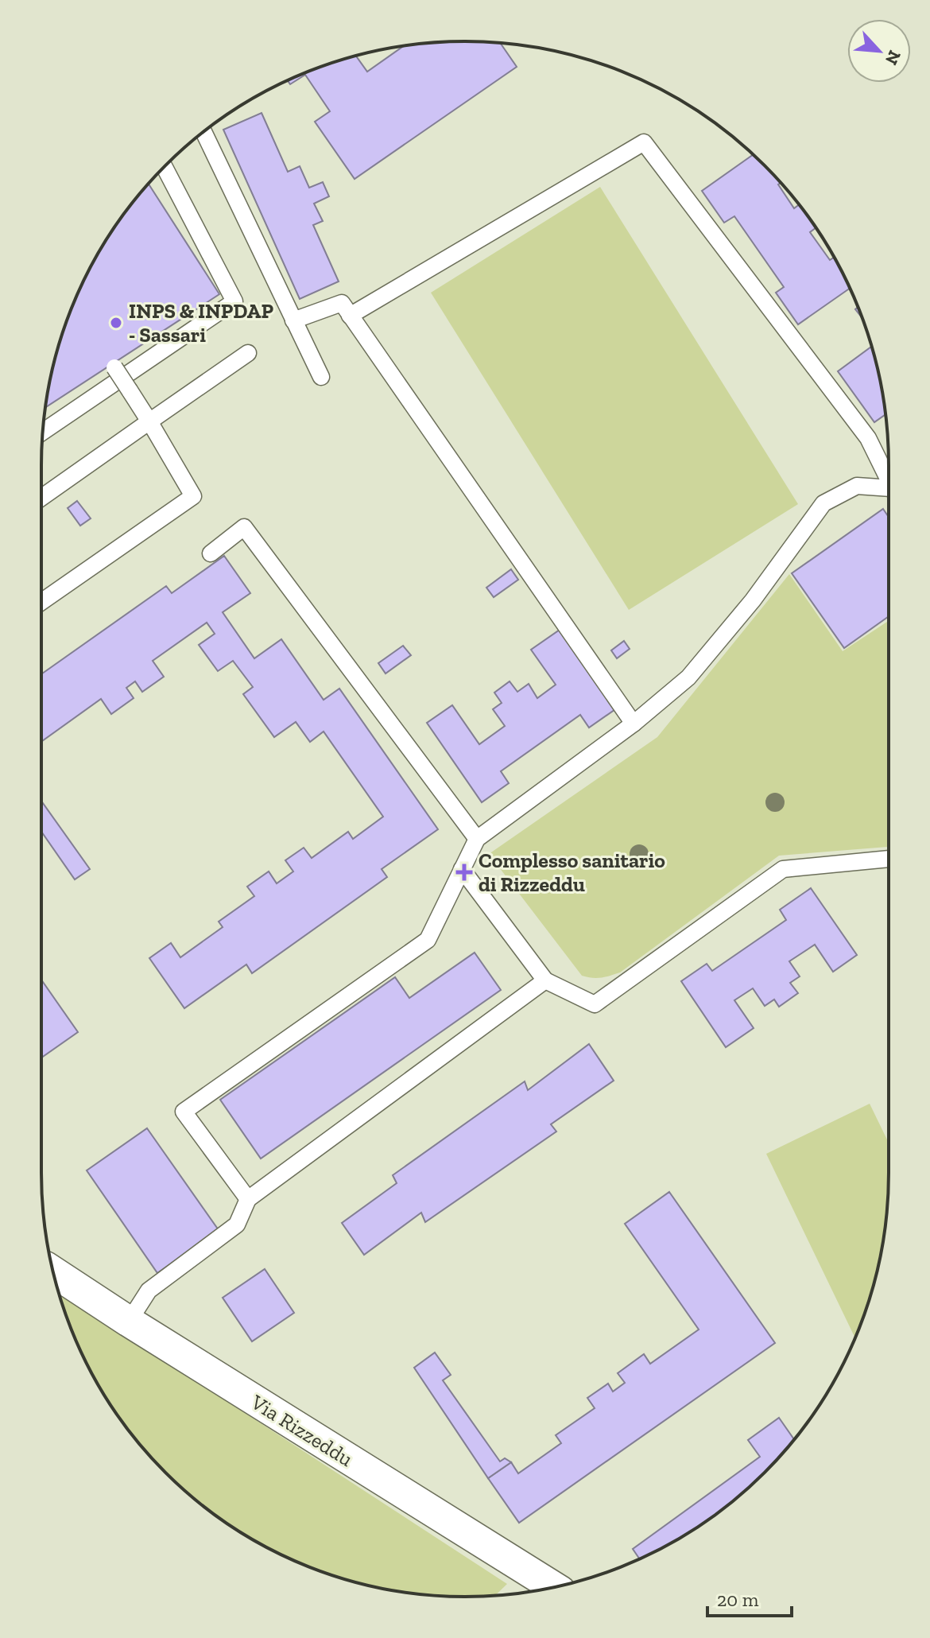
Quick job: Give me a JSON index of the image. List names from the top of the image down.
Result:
{
  "streets": {
    "street": ["Via Rizzeddu"]
  },
  "places": {
    "other": ["INPS & INPDAP - Sassari"],
    "health": ["Complesso sanitario di Rizzeddu"]
  },
  "scale_bar": "20 m",
  "north": "bottom right"
}
